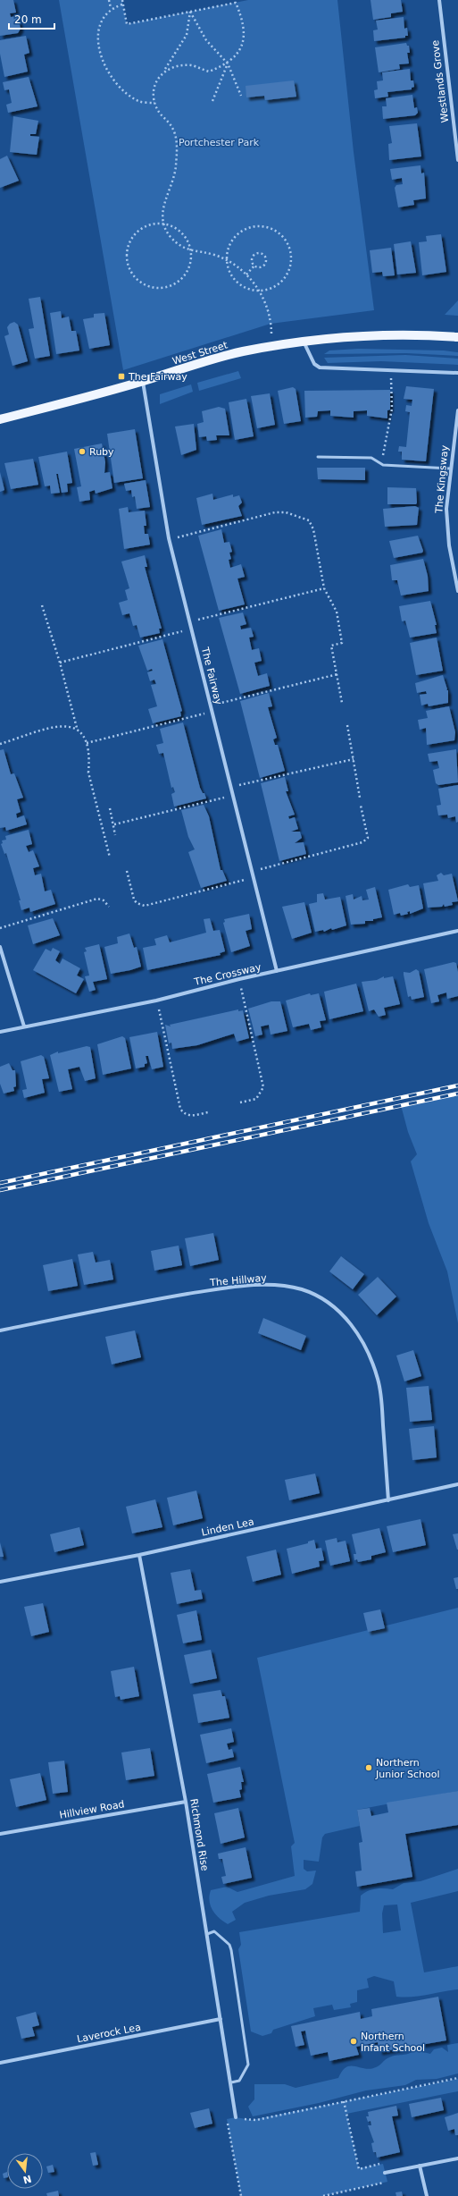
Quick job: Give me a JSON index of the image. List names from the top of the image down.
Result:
{
  "streets": {
    "main road": ["West Street"],
    "street": [
      "Westlands Grove",
      "The Kingsway",
      "The Fairway",
      "The Crossway",
      "The Hillway",
      "Linden Lea",
      "Hillview Road",
      "Richmond Rise",
      "Laverock Lea"
    ]
  },
  "crossings": [
    ["West Street", "The Fairway"],
    ["The Fairway", "The Crossway"],
    ["The Hillway", "Linden Lea"],
    ["Linden Lea", "Richmond Rise"],
    ["Hillview Road", "Richmond Rise"],
    ["Richmond Rise", "Laverock Lea"]
  ],
  "parks": ["Portchester Park"],
  "places": {
    "transit": ["The Fairway"],
    "other": ["Ruby", "Northern Junior School", "Northern Infant School"]
  },
  "scale_bar": "20 m",
  "north": "bottom"
}
